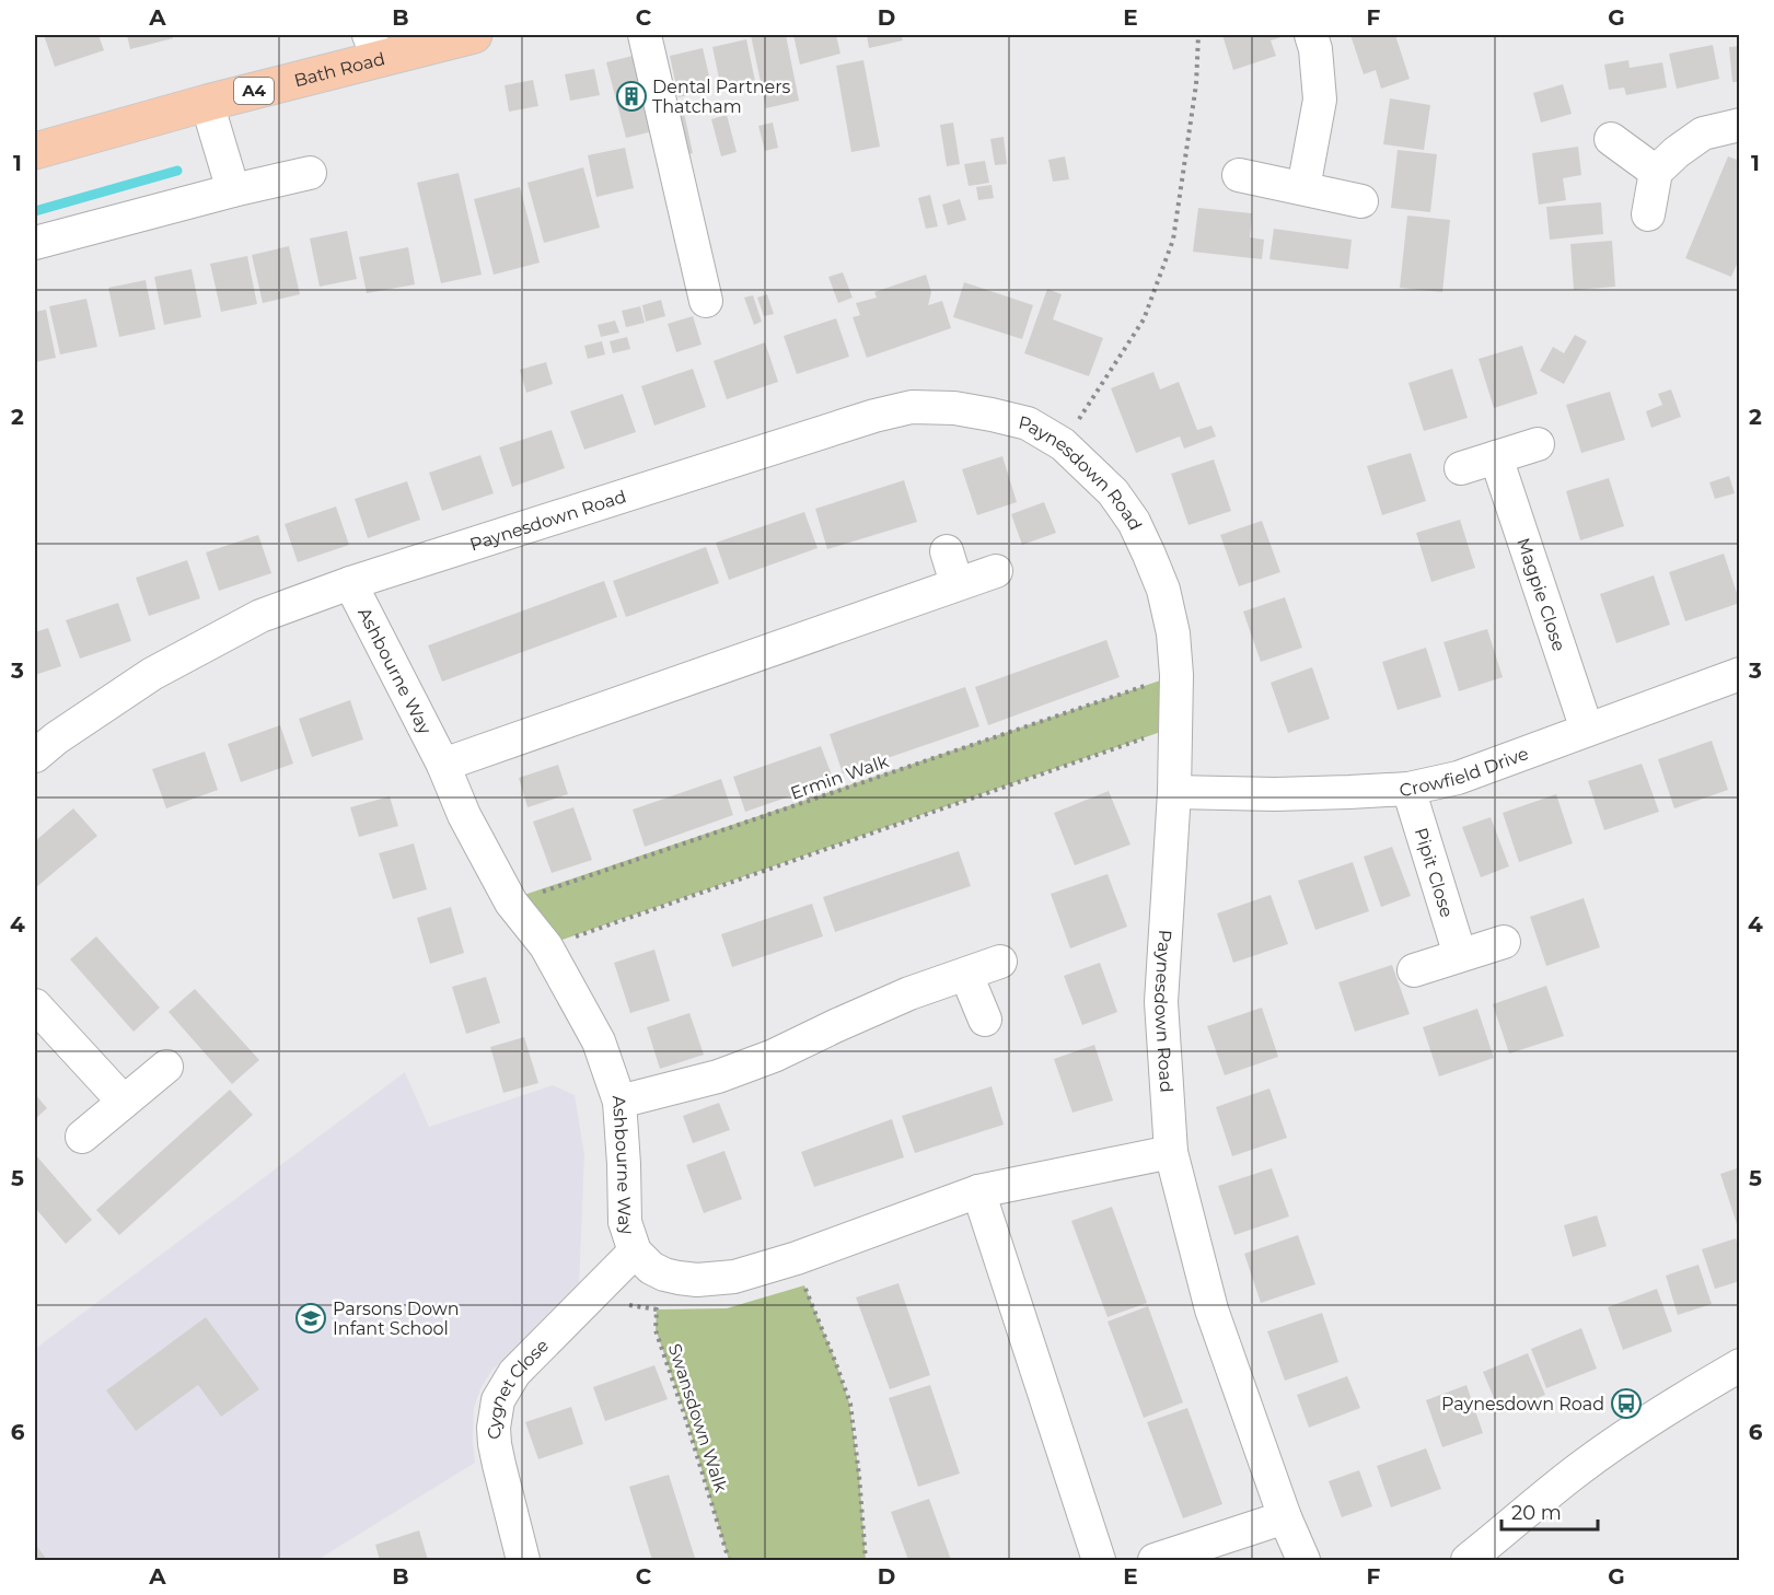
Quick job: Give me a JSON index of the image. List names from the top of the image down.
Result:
{
  "streets": {
    "main road": ["Bath Road", "A4"],
    "street": [
      "Paynesdown Road",
      "Magpie Close",
      "Ashbourne Way",
      "Crowfield Drive",
      "Pipit Close",
      "Cygnet Close"
    ],
    "path": ["Ermin Walk", "Swansdown Walk"]
  },
  "crossings": [
    ["Paynesdown Road", "Ashbourne Way"],
    ["Paynesdown Road", "Crowfield Drive"],
    ["Paynesdown Road", "Ermin Walk"],
    ["Magpie Close", "Crowfield Drive"],
    ["Ashbourne Way", "Ermin Walk"],
    ["Ashbourne Way", "Cygnet Close"],
    ["Crowfield Drive", "Pipit Close"]
  ],
  "places": {
    "building": ["Dental Partners Thatcham"],
    "school or university": ["Parsons Down Infant School"],
    "bus stop": ["Paynesdown Road"]
  },
  "scale_bar": "20 m",
  "grid": {
    "columns": [
      "A",
      "B",
      "C",
      "D",
      "E",
      "F",
      "G"
    ],
    "rows": [
      "1",
      "2",
      "3",
      "4",
      "5",
      "6"
    ]
  }
}
